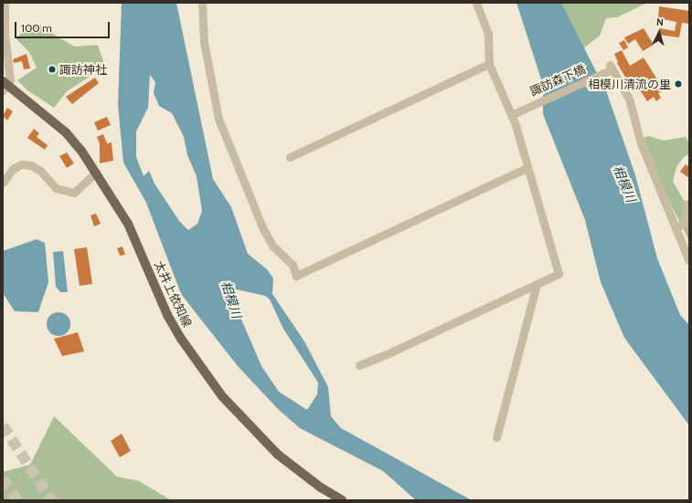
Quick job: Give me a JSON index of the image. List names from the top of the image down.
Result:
{
  "streets": {
    "main road": ["太井上依知線"],
    "street": ["諏訪森下橋"]
  },
  "water": ["相模川"],
  "places": ["諏訪神社", "相模川清流の里"],
  "scale_bar": "100 m",
  "north": "top"
}
